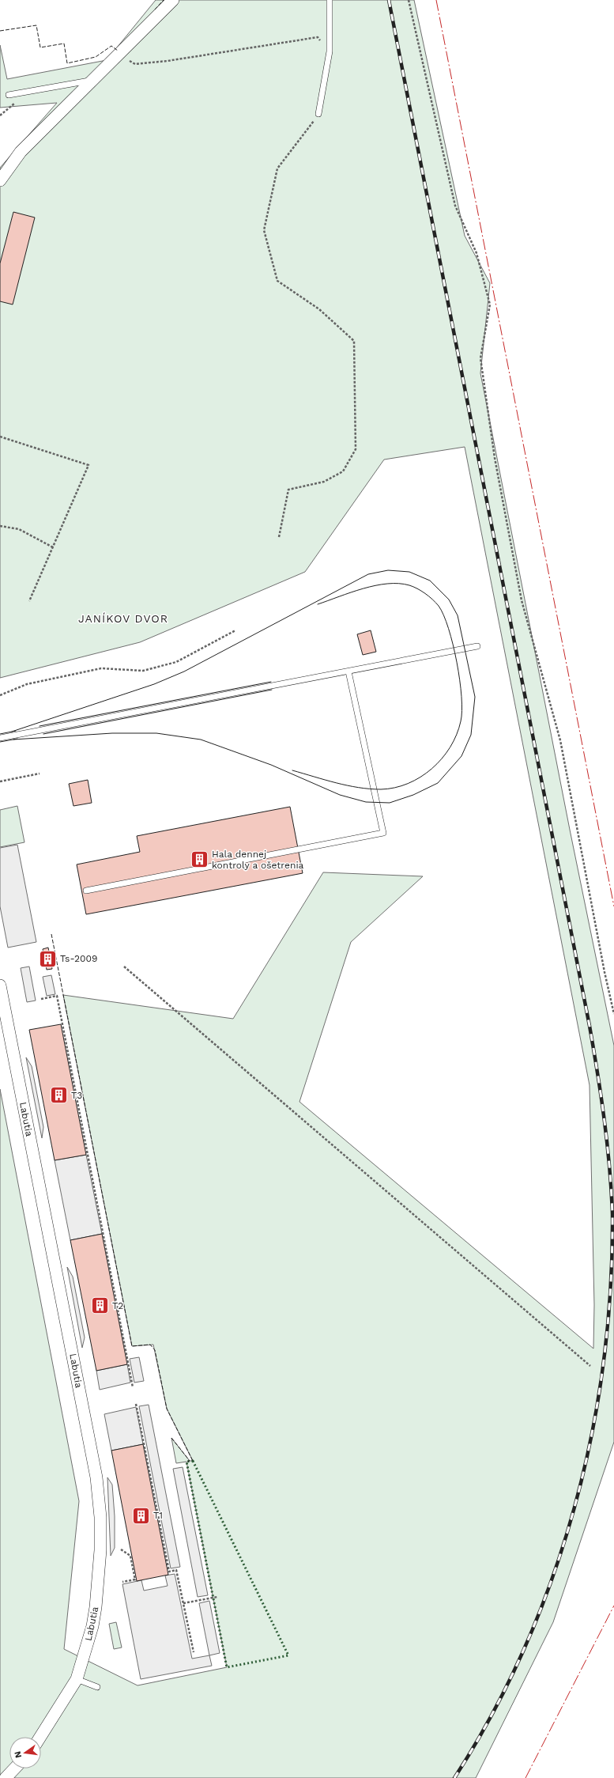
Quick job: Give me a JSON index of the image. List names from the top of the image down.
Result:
{
  "streets": {
    "street": ["Labutia"]
  },
  "districts": ["JANÍKOV DVOR"],
  "places": {
    "building": [
      "Hala dennej kontroly a ošetrenia",
      "Ts-2009",
      "T3",
      "T2",
      "T1"
    ]
  },
  "north": "left"
}
